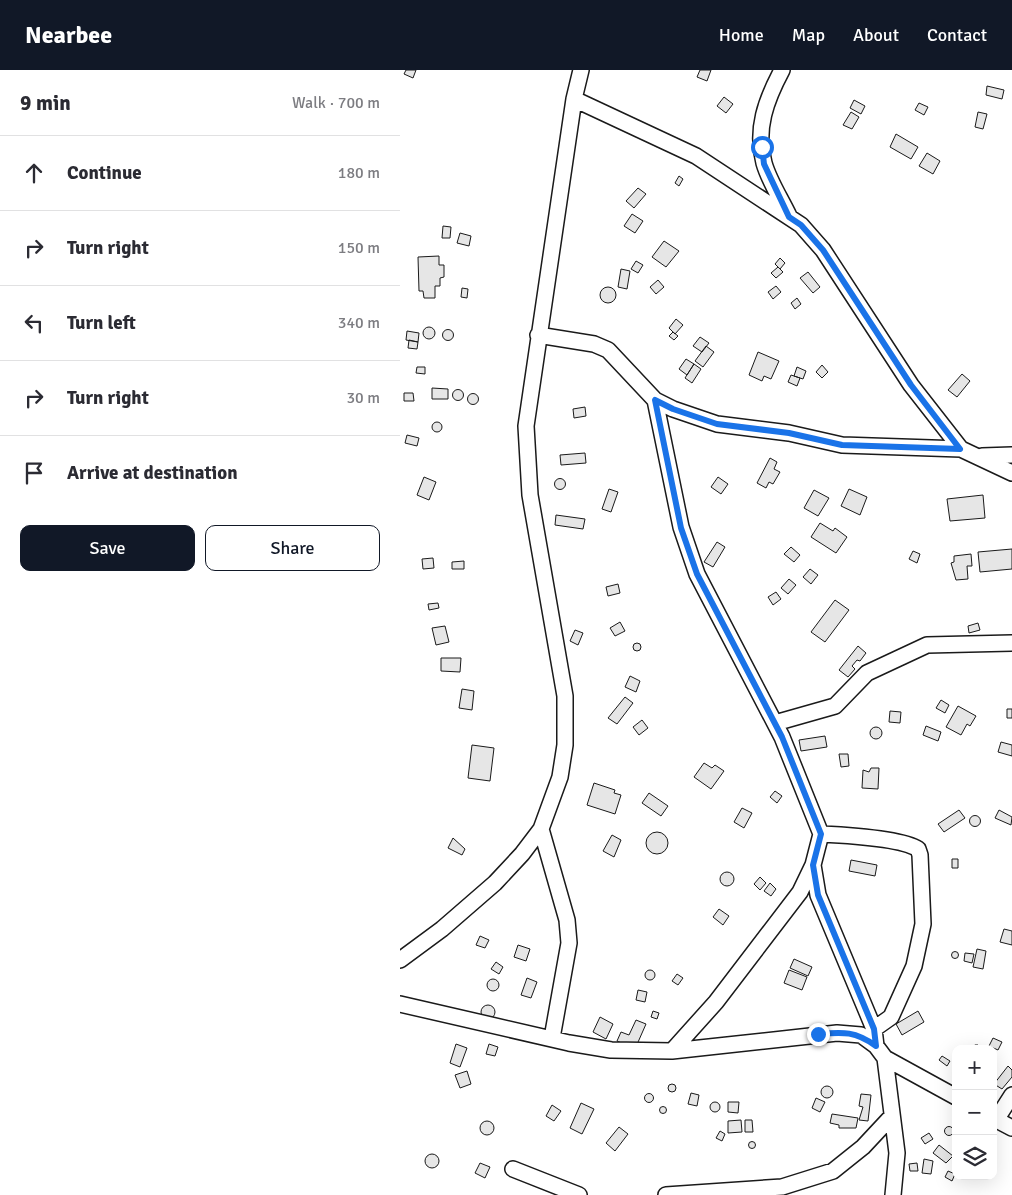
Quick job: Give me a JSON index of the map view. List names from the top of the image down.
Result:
{
  "page": {
    "header": "Nearbee",
    "nav": [
      "Home",
      "Map",
      "About",
      "Contact"
    ],
    "heading": ["9 min", "Walk · 700 m"],
    "list": [
      ["Continue", "180 m"],
      ["Turn right", "150 m"],
      ["Turn left", "340 m"],
      ["Turn right", "30 m"],
      "Arrive at destination"
    ],
    "buttons": ["Save", "Share"],
    "map_buttons": ["+", "−"]
  }
}
